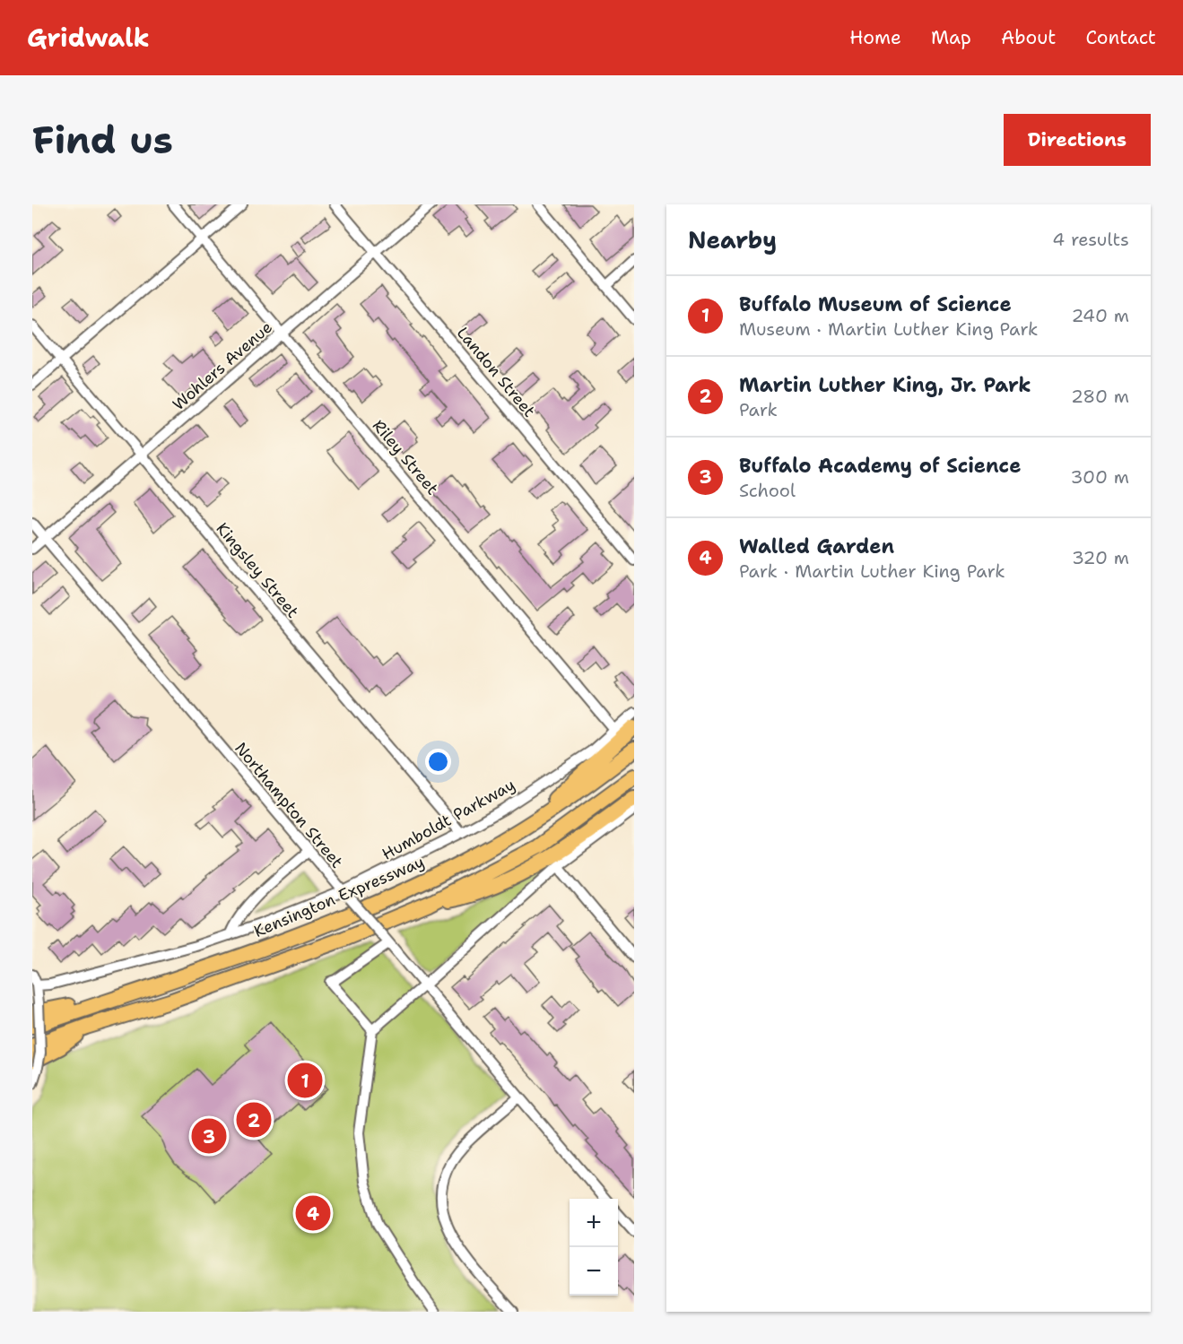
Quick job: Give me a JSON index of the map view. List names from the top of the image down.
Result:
{
  "streets": {
    "highway": ["Kensington Expressway"],
    "street": [
      "Wohlers Avenue",
      "Landon Street",
      "Riley Street",
      "Kingsley Street",
      "Northampton Street",
      "Humboldt Parkway"
    ]
  },
  "crossings": [
    ["Wohlers Avenue", "Landon Street"],
    ["Wohlers Avenue", "Riley Street"],
    ["Wohlers Avenue", "Kingsley Street"],
    ["Wohlers Avenue", "Northampton Street"],
    ["Riley Street", "Humboldt Parkway"],
    ["Kingsley Street", "Humboldt Parkway"],
    ["Northampton Street", "Humboldt Parkway"]
  ],
  "page": {
    "header": "Gridwalk",
    "nav": [
      "Home",
      "Map",
      "About",
      "Contact"
    ],
    "buttons": "Directions",
    "title": "Find us",
    "heading": ["Nearby", "4 results"],
    "list": [
      {
        "mark": "1",
        "name": "Buffalo Museum of Science",
        "note": "Museum · Martin Luther King Park",
        "value": "240 m"
      },
      {
        "mark": "2",
        "name": "Martin Luther King, Jr. Park",
        "note": "Park",
        "value": "280 m"
      },
      {
        "mark": "3",
        "name": "Buffalo Academy of Science",
        "note": "School",
        "value": "300 m"
      },
      {
        "mark": "4",
        "name": "Walled Garden",
        "note": "Park · Martin Luther King Park",
        "value": "320 m"
      }
    ],
    "pins": [
      "1",
      "2",
      "3",
      "4"
    ],
    "map_buttons": ["+", "−"]
  }
}
